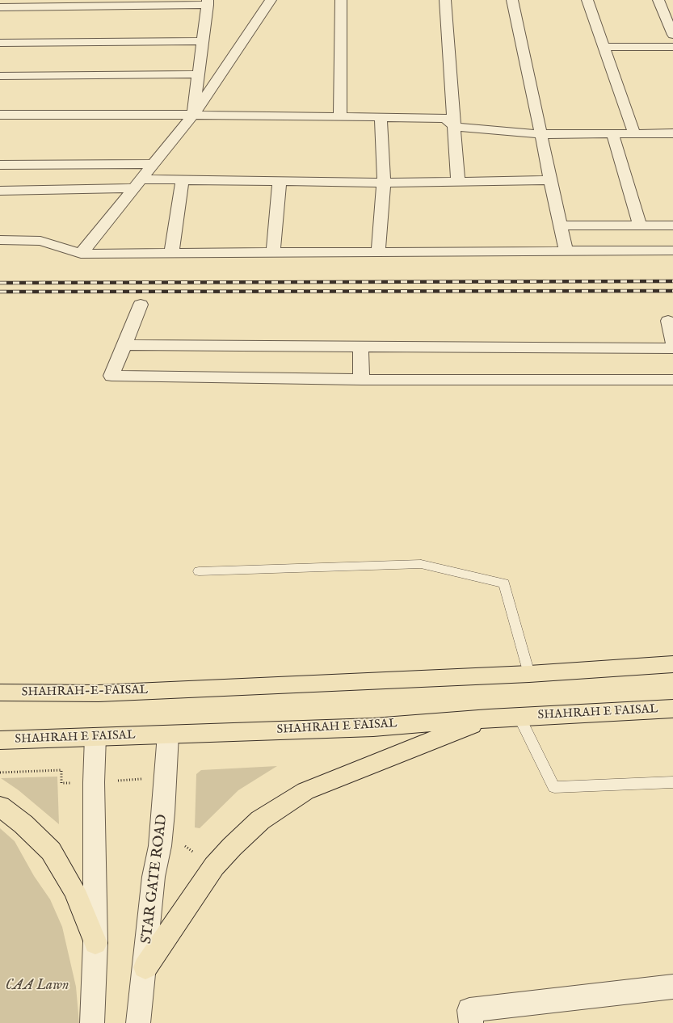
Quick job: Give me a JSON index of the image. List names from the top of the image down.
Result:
{
  "streets": {
    "highway": ["SHAHRAH-E-FAISAL", "SHAHRAH E FAISAL"],
    "street": ["STAR GATE ROAD"]
  },
  "crossings": [
    ["SHAHRAH E FAISAL", "STAR GATE ROAD"]
  ],
  "parks": ["CAA Lawn"]
}
